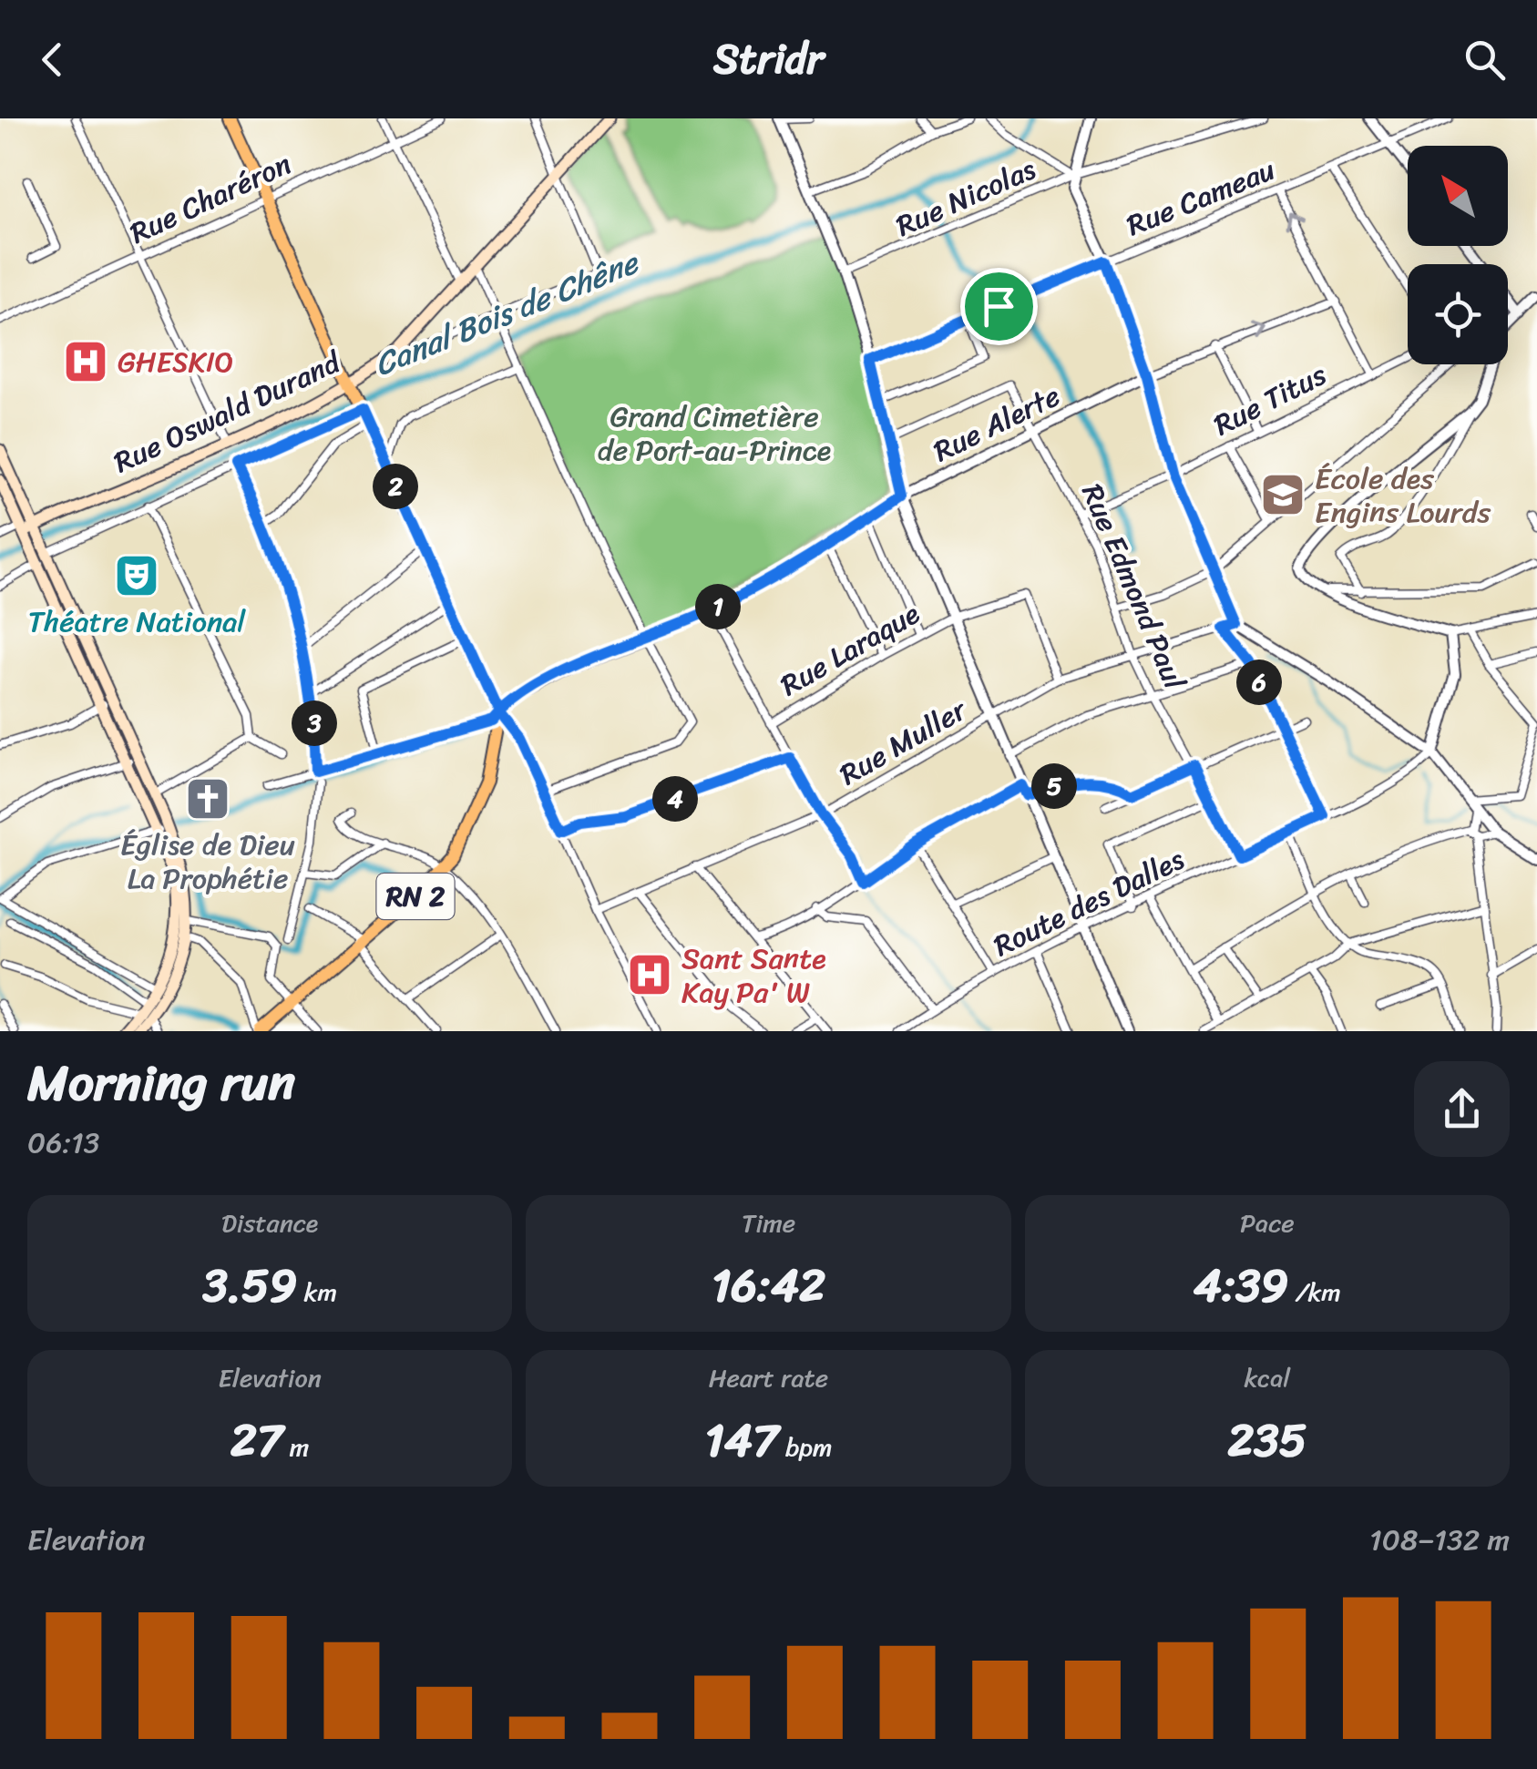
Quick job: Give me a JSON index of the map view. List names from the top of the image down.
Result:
{
  "streets": {
    "main road": ["Rue Oswald Durand", "RN 2"],
    "street": [
      "Rue Nicolas",
      "Rue Cameau",
      "Rue Charéron",
      "Rue Titus",
      "Rue Alerte",
      "Rue Edmond Paul",
      "Rue Laraque",
      "Rue Muller",
      "Route des Dalles"
    ]
  },
  "crossings": [
    ["Rue Titus", "Rue Edmond Paul"],
    ["Rue Alerte", "Rue Edmond Paul"],
    ["Rue Alerte", "RN 2"],
    ["Rue Edmond Paul", "Rue Muller"],
    ["Rue Edmond Paul", "Route des Dalles"],
    ["Rue Laraque", "Rue Muller"]
  ],
  "water": ["Canal Bois de Chêne"],
  "parks": ["Grand Cimetière de Port-au-Prince"],
  "places": {
    "hospital": ["GHESKIO", "Sant Sante Kay Pa' W"],
    "school or university": ["École des Engins Lourds"],
    "theatre": ["Théatre National"],
    "church": ["Église de Dieu La Prophétie"]
  },
  "north": "top left",
  "page": {
    "header": "Stridr",
    "pins": [
      "2",
      "1",
      "6",
      "3",
      "5",
      "4"
    ],
    "heading": ["Morning run", "06:13"],
    "stats": [
      ["Distance", "3.59 km"],
      ["Time", "16:42"],
      ["Pace", "4:39 /km"],
      ["Elevation", "27 m"],
      ["Heart rate", "147 bpm"],
      ["kcal", "235"]
    ],
    "chart": ["Elevation", "108–132 m"]
  }
}
